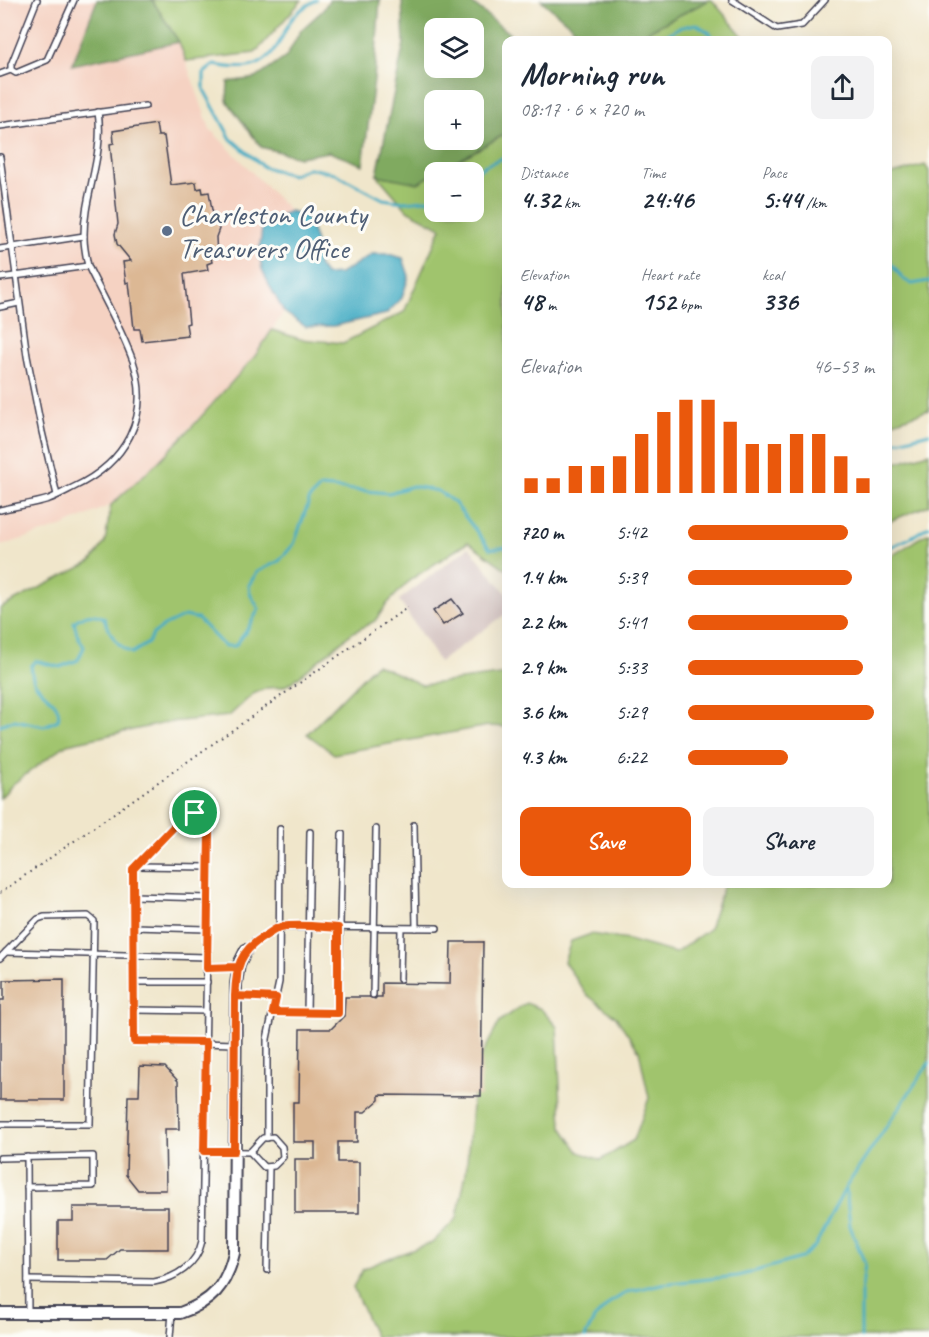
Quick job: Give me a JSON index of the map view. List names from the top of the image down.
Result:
{
  "places": ["Charleston County Treasurers Office"],
  "page": {
    "map_buttons": ["+", "−"],
    "heading": ["Morning run", "08:17 · 6 × 720 m"],
    "stats": [
      ["Distance", "4.32 km"],
      ["Time", "24:46"],
      ["Pace", "5:44 /km"],
      ["Elevation", "48 m"],
      ["Heart rate", "152 bpm"],
      ["kcal", "336"]
    ],
    "chart": ["Elevation", "46–53 m"],
    "list": [
      {
        "name": "720 m",
        "note": "5:42"
      },
      {
        "name": "1.4 km",
        "note": "5:39"
      },
      {
        "name": "2.2 km",
        "note": "5:41"
      },
      {
        "name": "2.9 km",
        "note": "5:33"
      },
      {
        "name": "3.6 km",
        "note": "5:29"
      },
      {
        "name": "4.3 km",
        "note": "6:22"
      }
    ],
    "buttons": ["Save", "Share"]
  }
}
